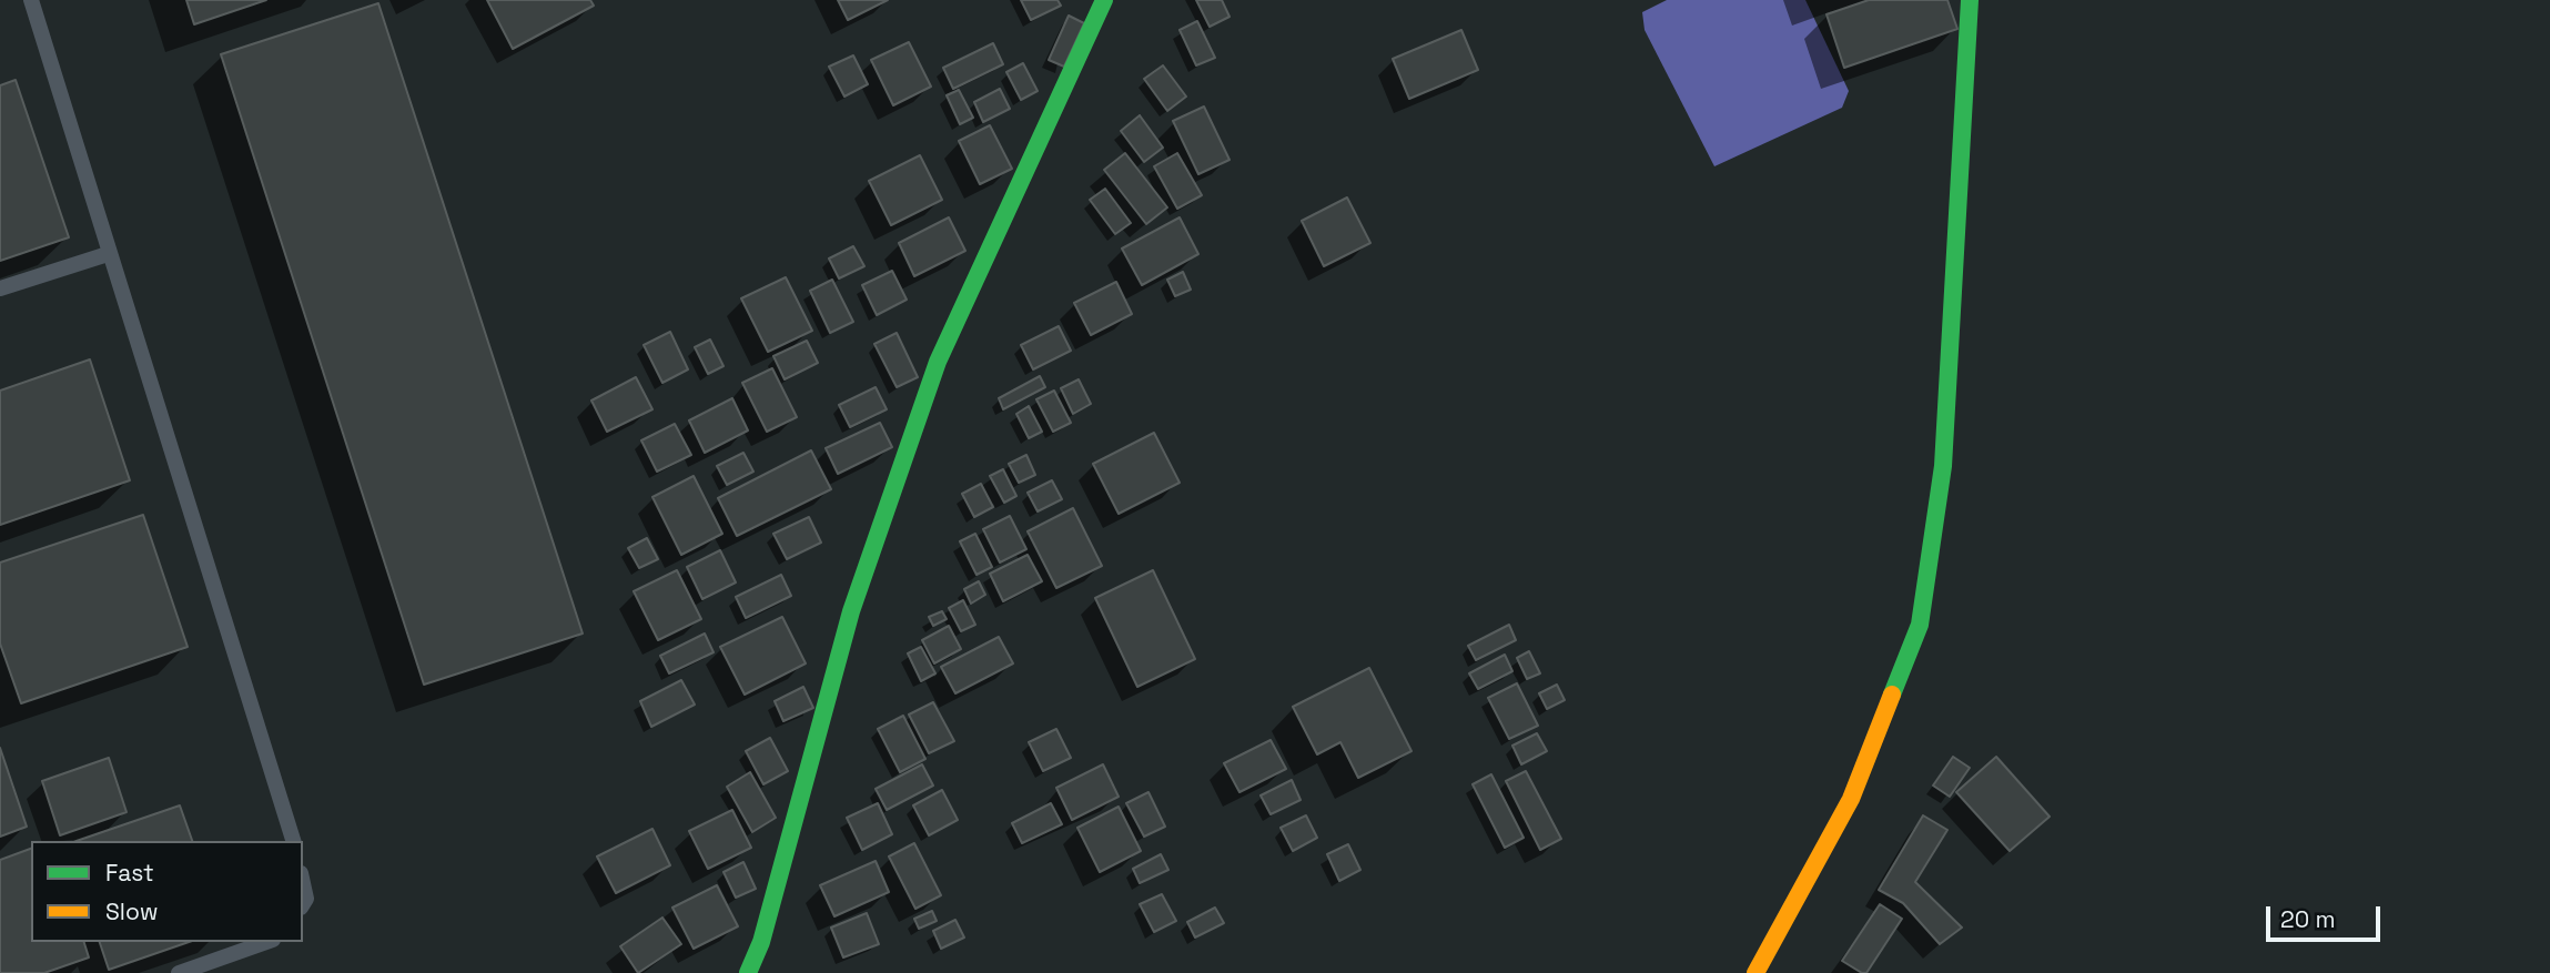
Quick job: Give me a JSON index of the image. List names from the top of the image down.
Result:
{
  "legend": ["Fast", "Slow"],
  "scale_bar": "20 m"
}
